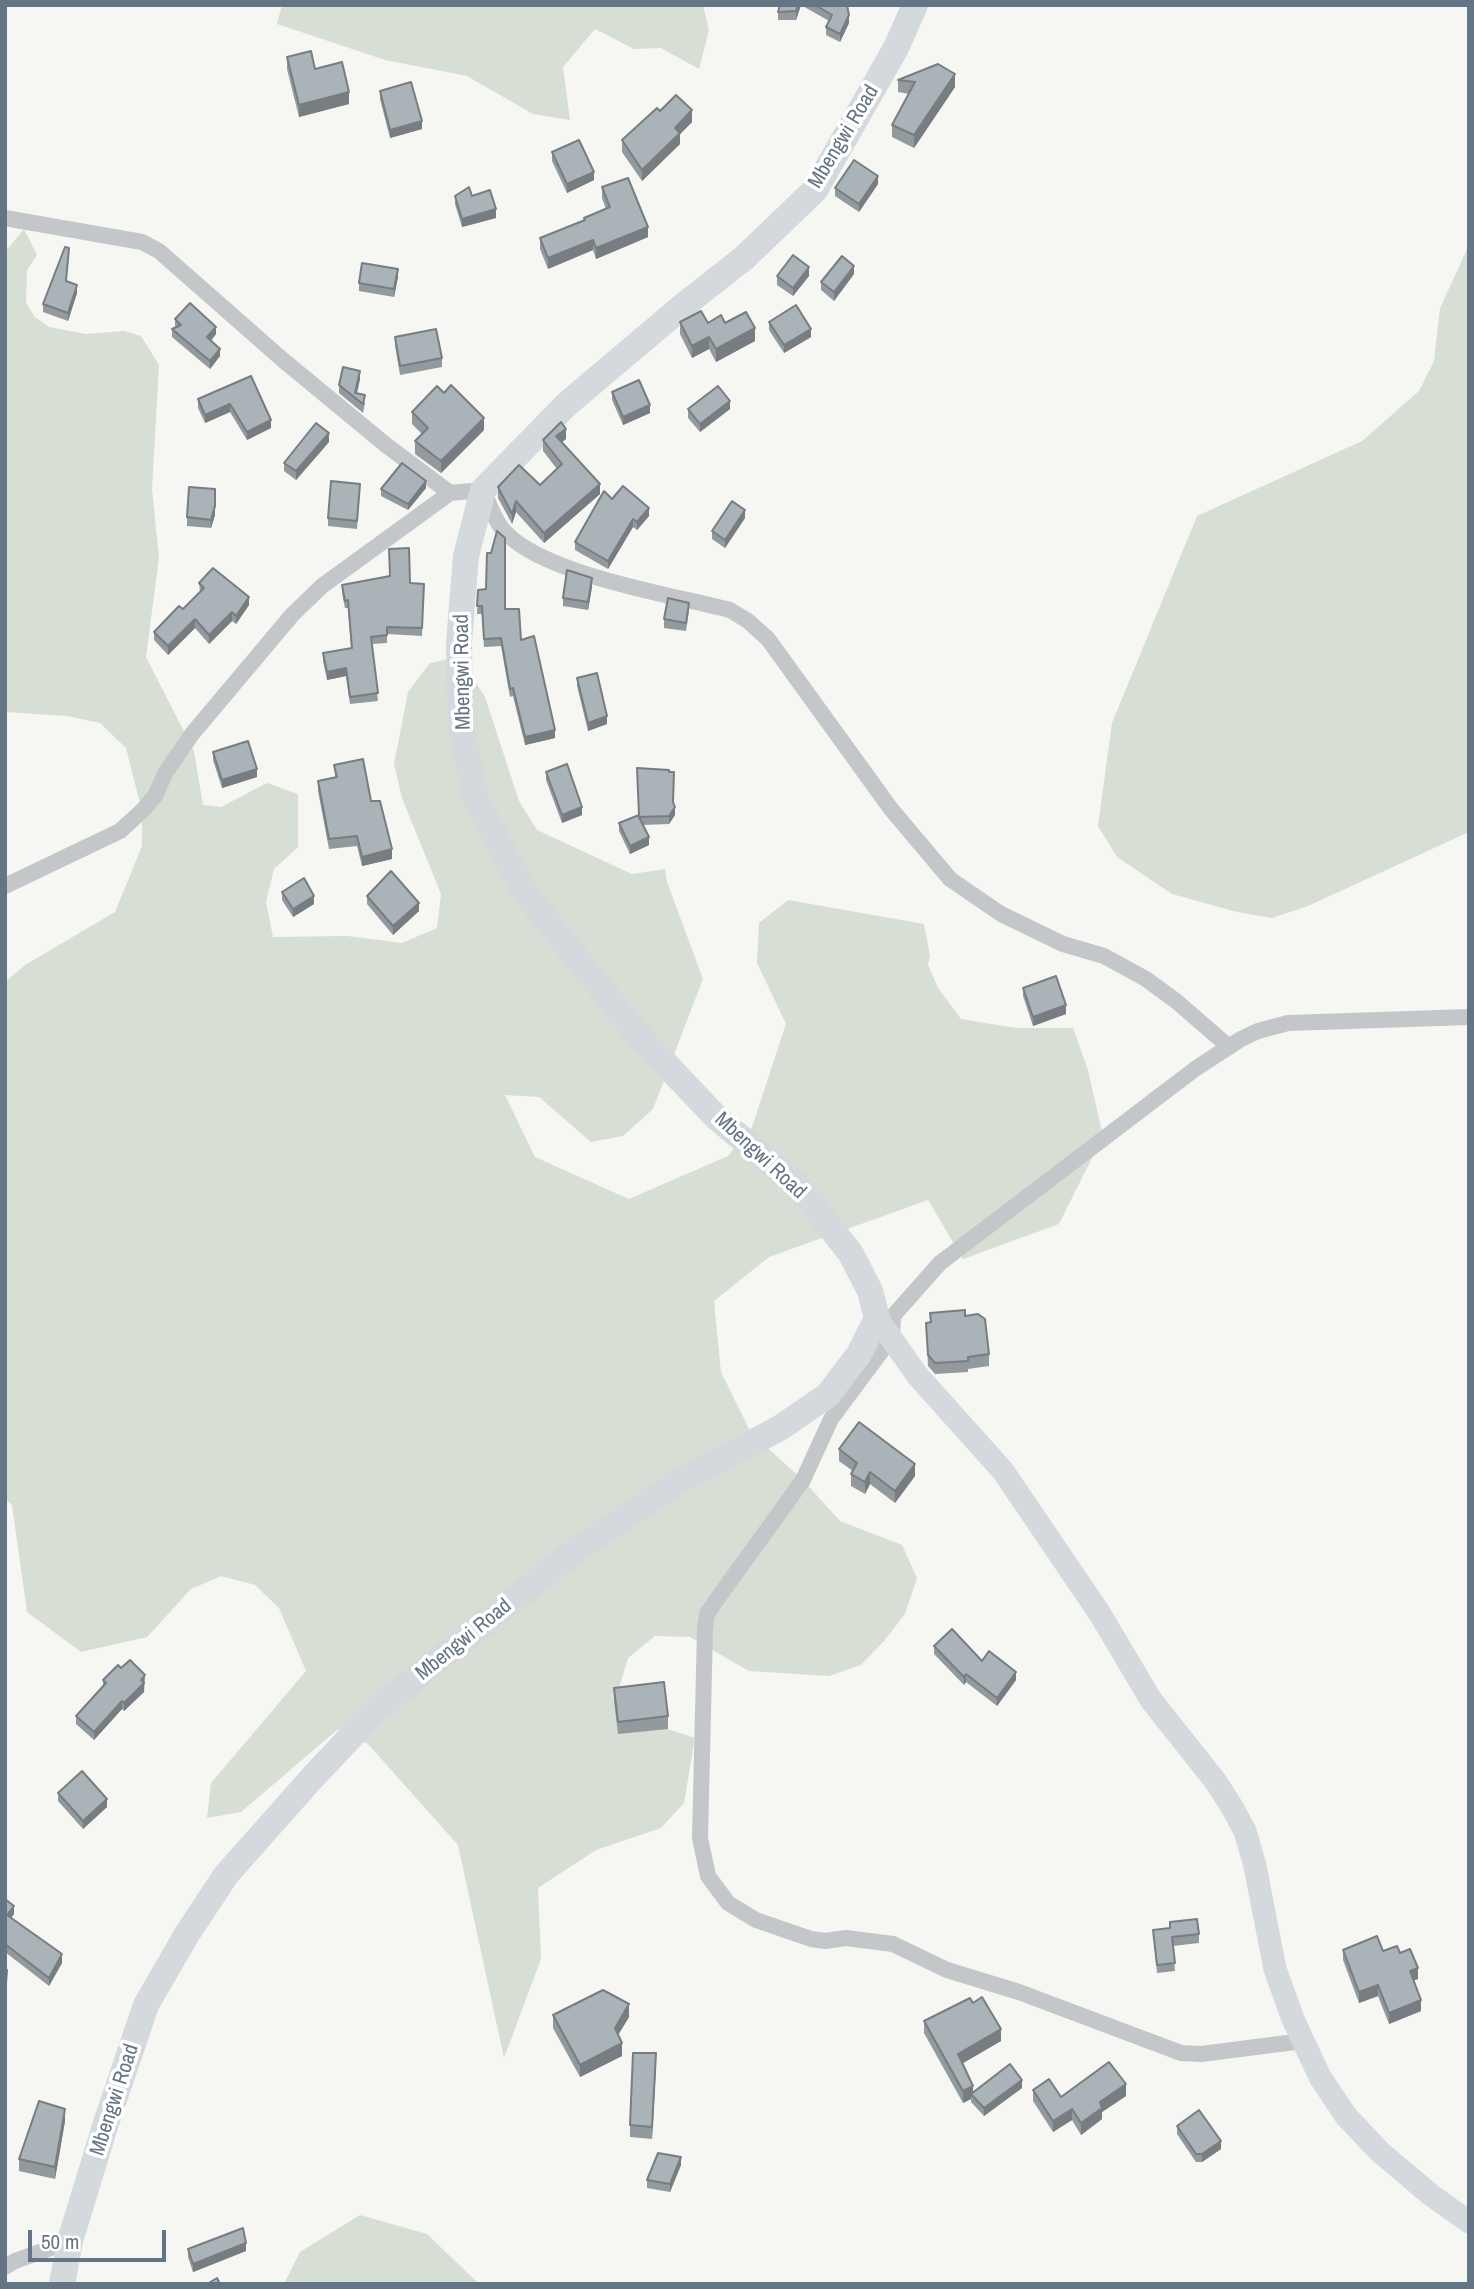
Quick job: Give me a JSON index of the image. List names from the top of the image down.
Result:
{
  "streets": {
    "main road": ["Mbengwi Road"]
  },
  "scale_bar": "50 m"
}
